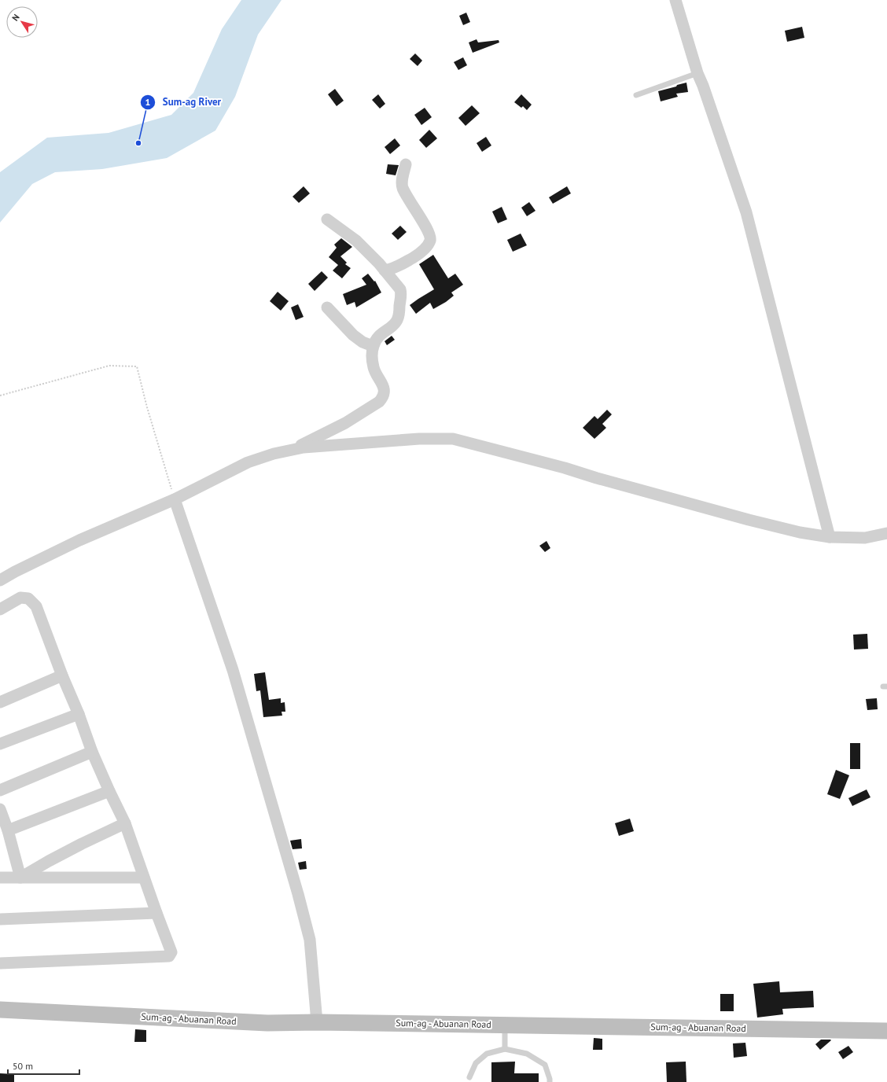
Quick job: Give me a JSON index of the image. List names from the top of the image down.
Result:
{
  "streets": {
    "main road": ["Sum-ag - Abuanan Road"]
  },
  "places": ["Sum-ag River"],
  "scale_bar": "50 m",
  "north": "top left"
}
